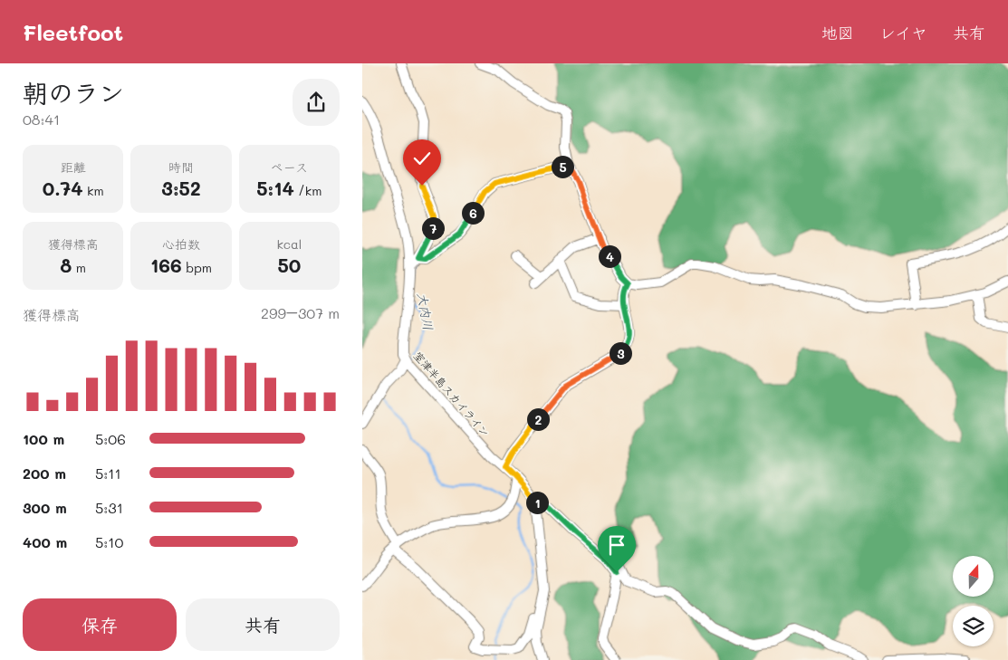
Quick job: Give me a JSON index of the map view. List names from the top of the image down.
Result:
{
  "streets": {
    "street": ["室津半島スカイライン"]
  },
  "water": ["大内川"],
  "north": "top",
  "page": {
    "header": "Fleetfoot",
    "nav": ["地図", "レイヤ", "共有"],
    "heading": ["朝のラン", "08:41"],
    "stats": [
      ["距離", "0.74 km"],
      ["時間", "3:52"],
      ["ペース", "5:14 /km"],
      ["獲得標高", "8 m"],
      ["心拍数", "166 bpm"],
      ["kcal", "50"]
    ],
    "pins": [
      "5",
      "6",
      "7",
      "4",
      "3",
      "2",
      "1"
    ],
    "chart": ["獲得標高", "299–307 m"],
    "list": [
      {
        "name": "100 m",
        "note": "5:06"
      },
      {
        "name": "200 m",
        "note": "5:11"
      },
      {
        "name": "300 m",
        "note": "5:31"
      },
      {
        "name": "400 m",
        "note": "5:10"
      }
    ],
    "buttons": ["保存", "共有"]
  }
}
